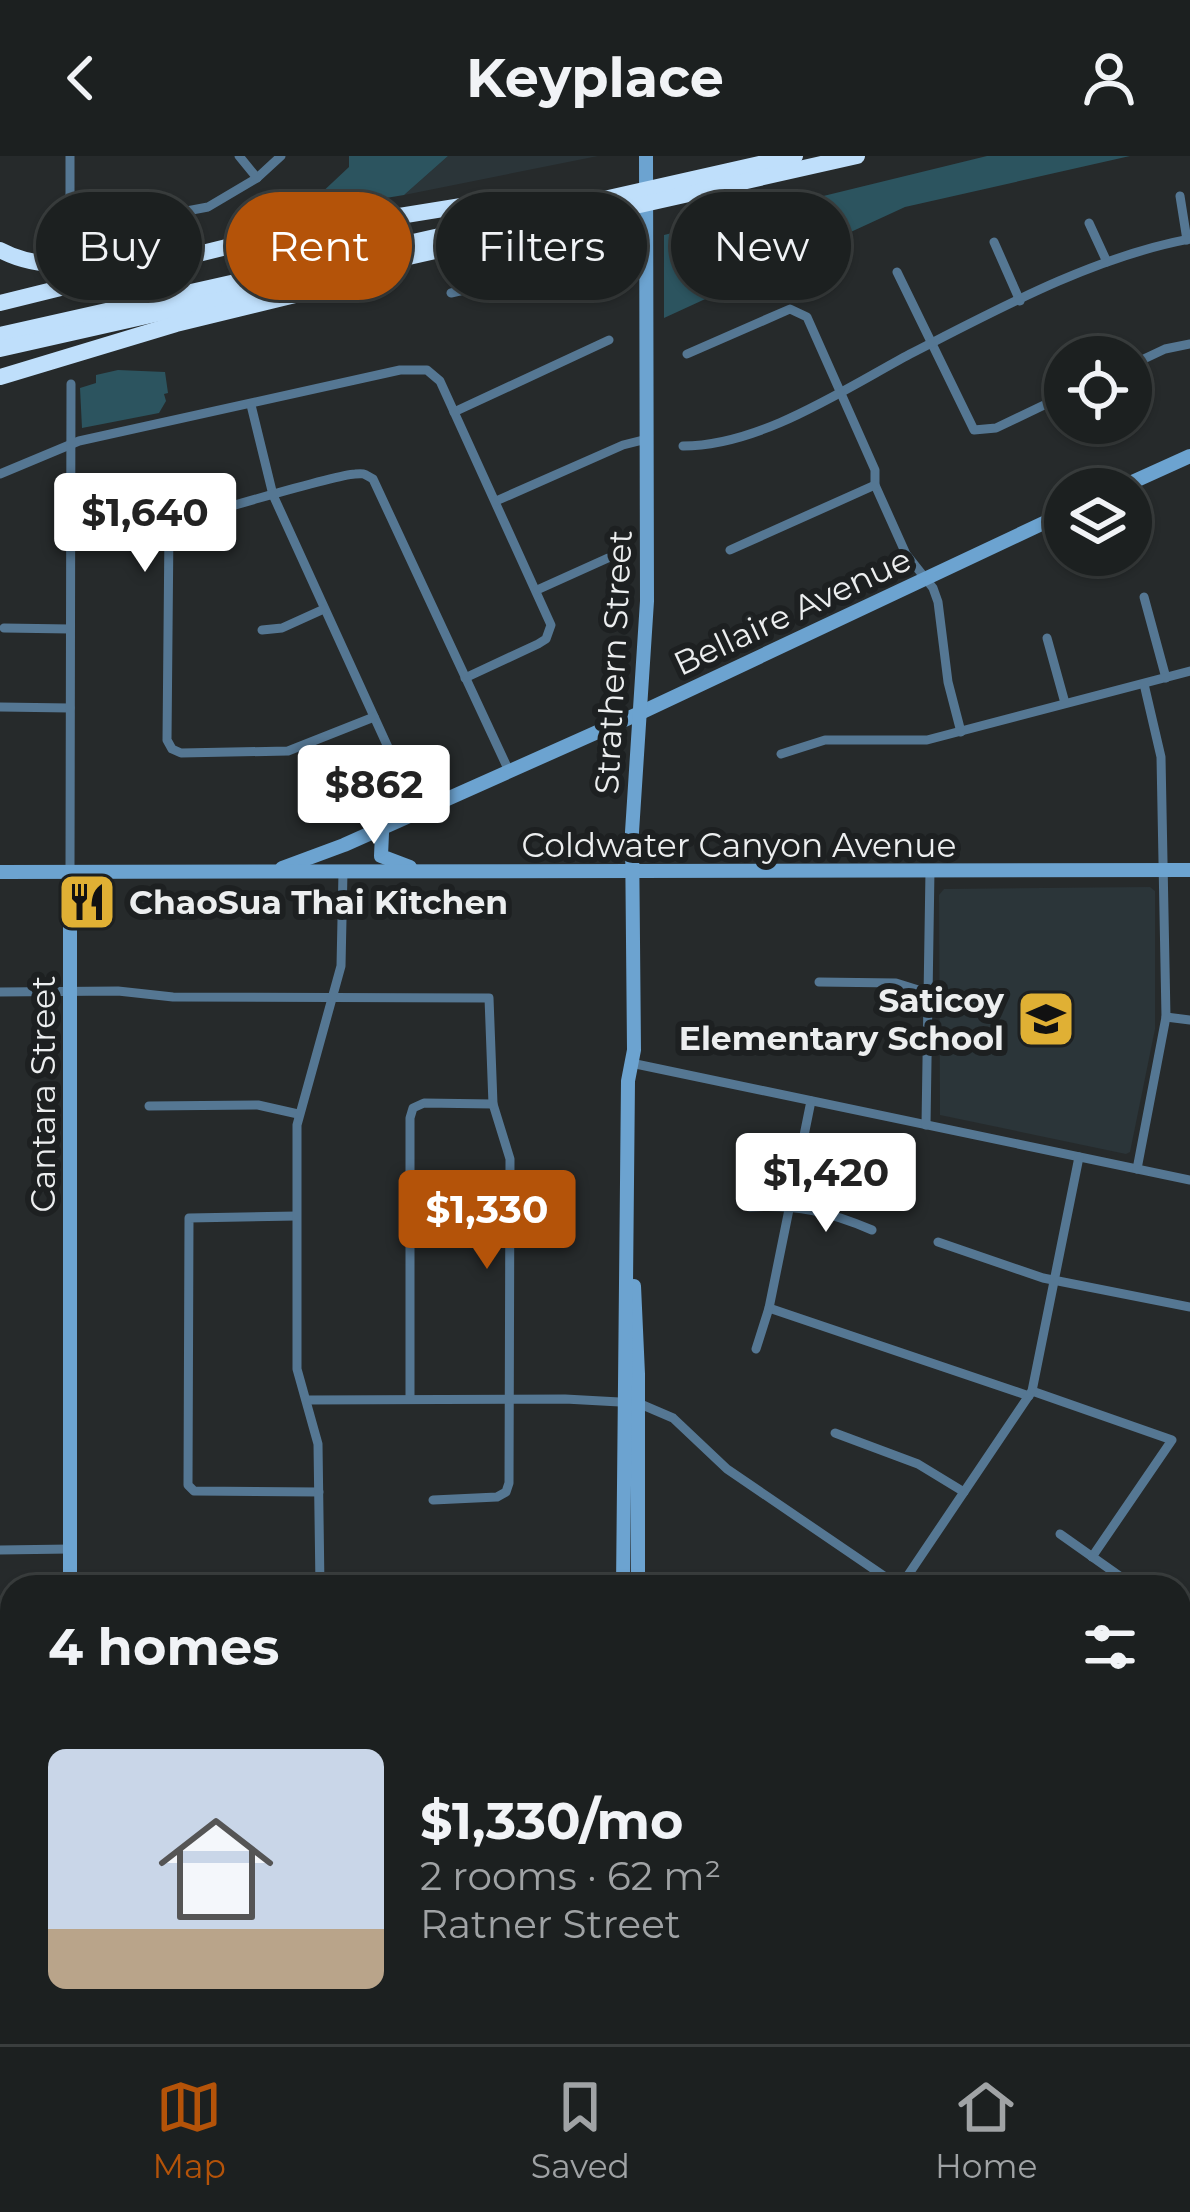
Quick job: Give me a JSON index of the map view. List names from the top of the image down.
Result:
{
  "streets": {
    "street": [
      "Bellaire Avenue",
      "Strathern Street",
      "Coldwater Canyon Avenue",
      "Cantara Street"
    ]
  },
  "crossings": [
    ["Bellaire Avenue", "Strathern Street"],
    ["Bellaire Avenue", "Coldwater Canyon Avenue"],
    ["Strathern Street", "Coldwater Canyon Avenue"],
    ["Coldwater Canyon Avenue", "Cantara Street"]
  ],
  "places": {
    "restaurant": ["ChaoSua Thai Kitchen"],
    "school or university": ["Saticoy Elementary School"]
  },
  "page": {
    "header": "Keyplace",
    "chip": [
      "Buy",
      "Rent",
      "Filters",
      "New"
    ],
    "price": [
      "$1,640",
      "$862",
      "$1,420",
      "$1,330"
    ],
    "heading": "4 homes",
    "list": [
      {
        "name": "$1,330/mo",
        "note": "2 rooms · 62 m² · Ratner Street"
      }
    ],
    "tabs": ["Map", "Saved", "Home"]
  }
}
